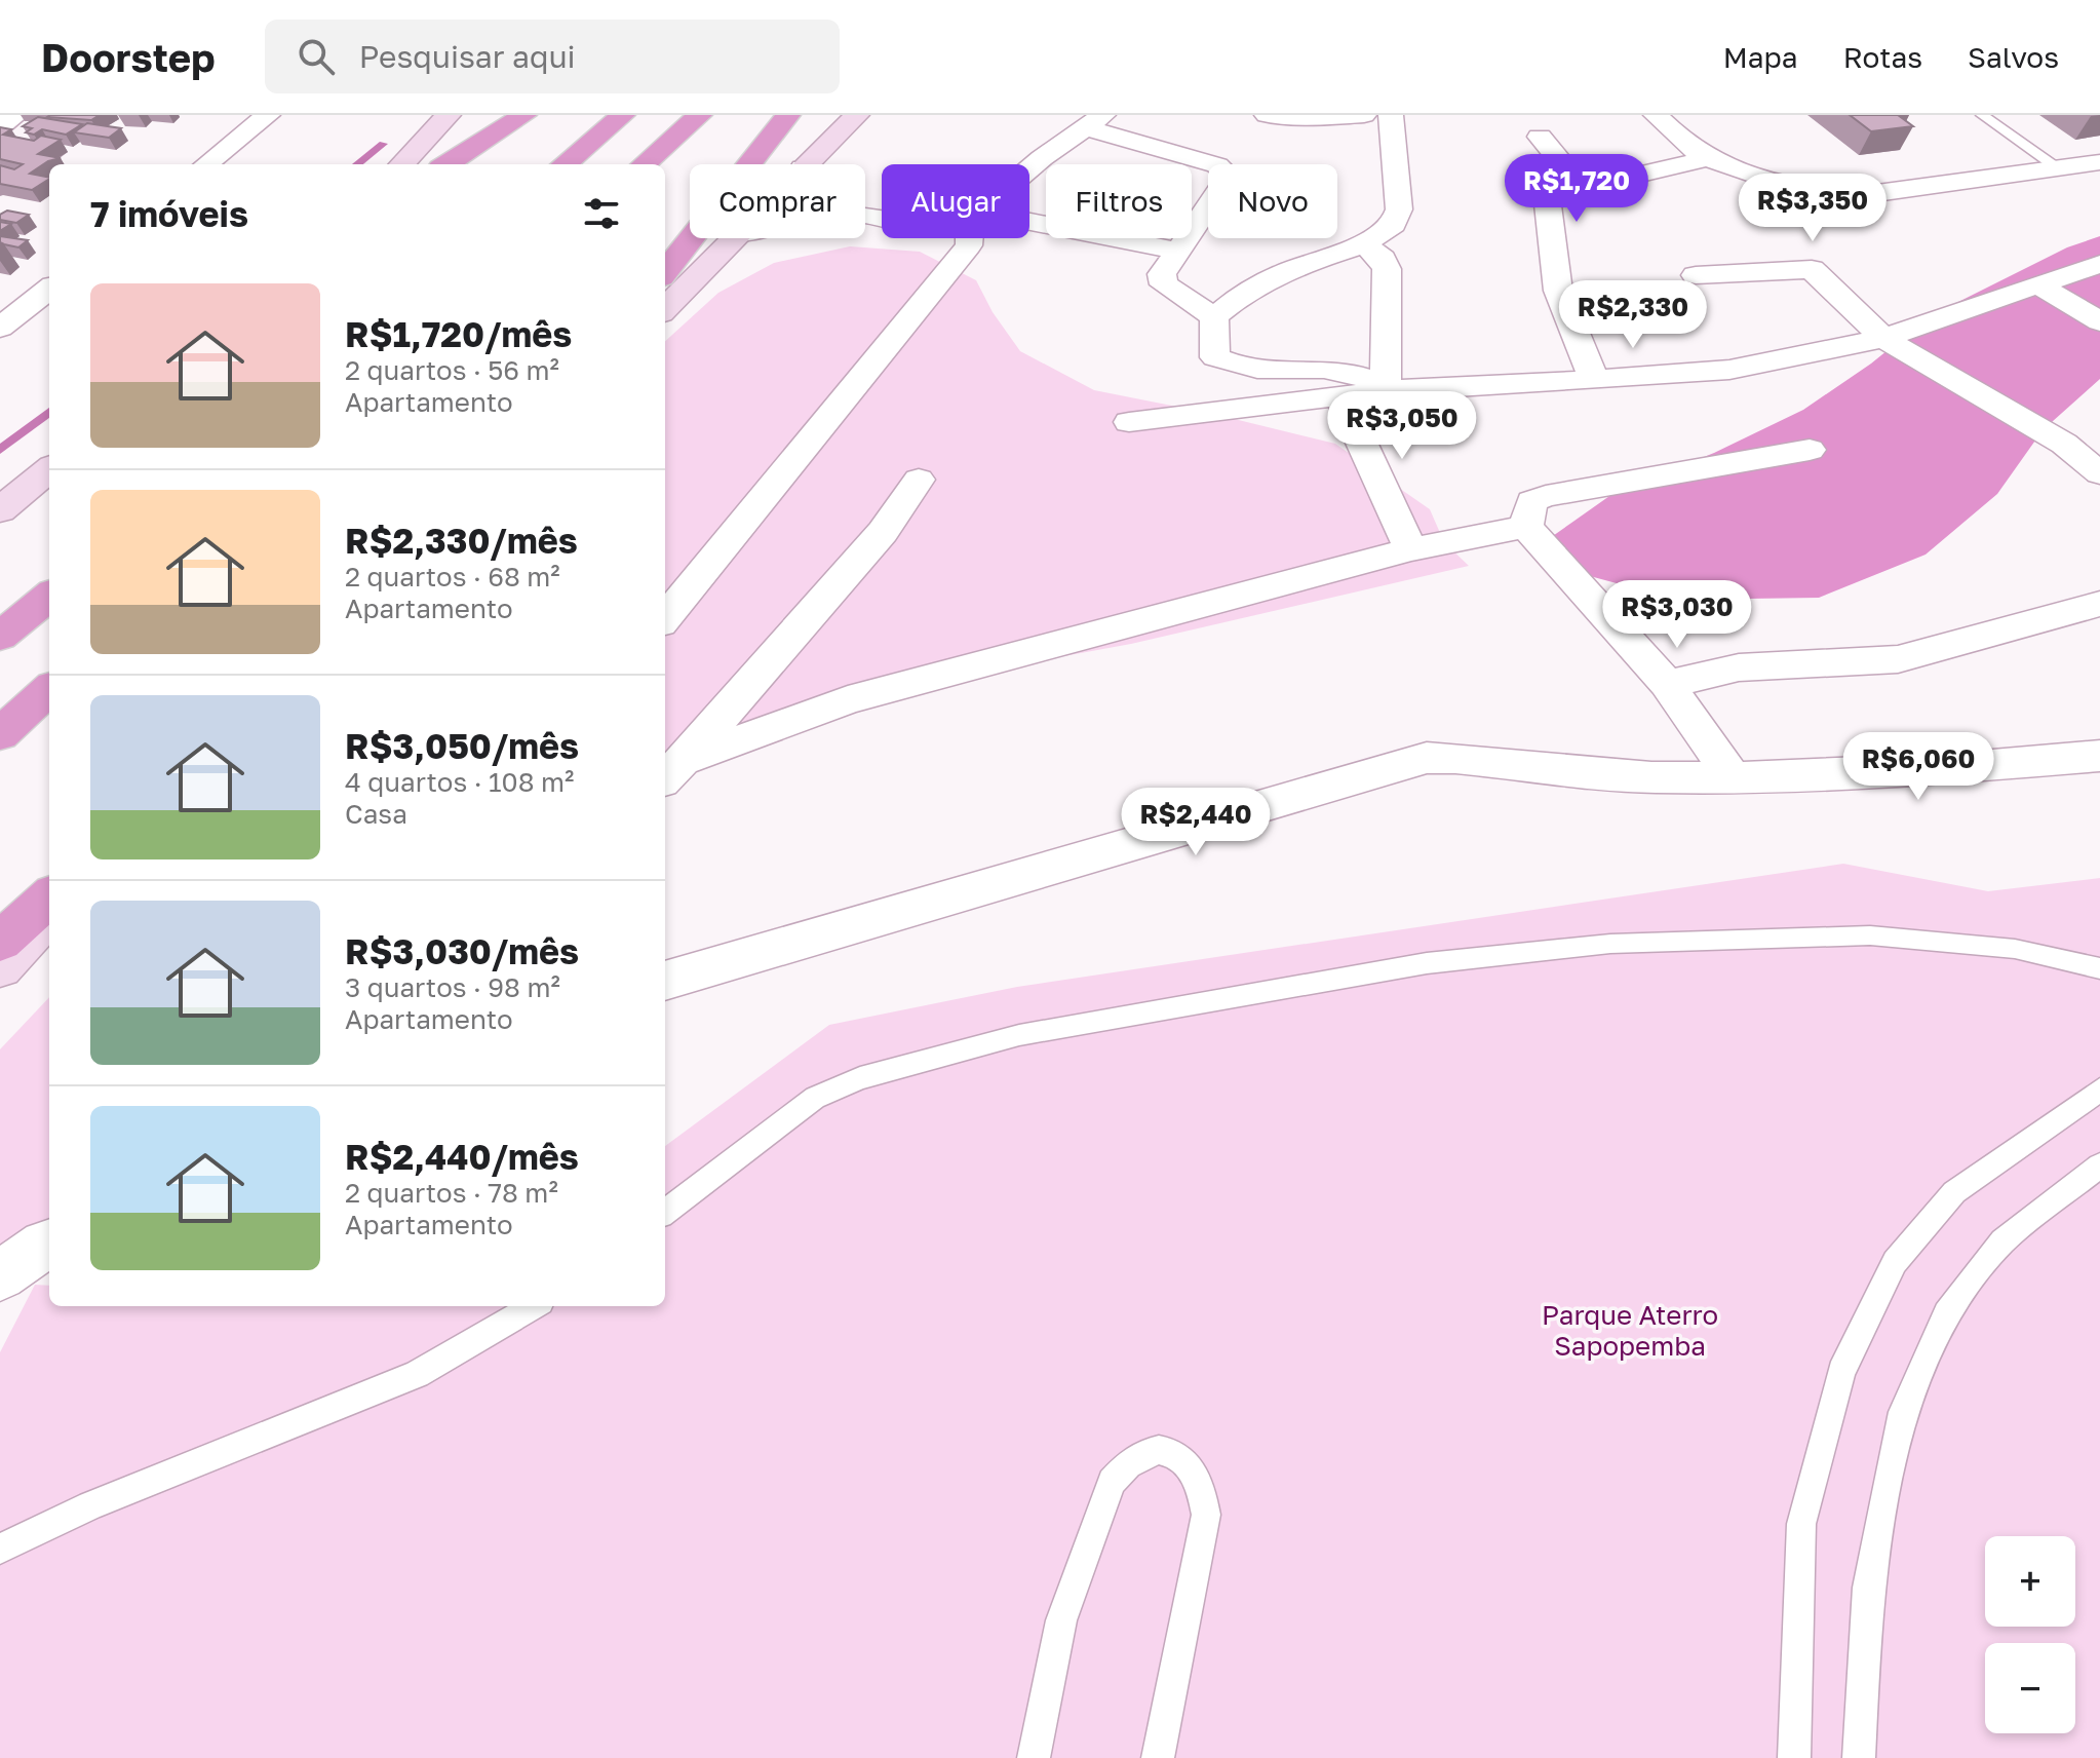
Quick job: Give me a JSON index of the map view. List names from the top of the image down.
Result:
{
  "parks": ["Parque Aterro Sapopemba"],
  "page": {
    "header": "Doorstep",
    "search": "Pesquisar aqui",
    "nav": ["Mapa", "Rotas", "Salvos"],
    "price": [
      "R$1,720",
      "R$3,350",
      "R$2,330",
      "R$3,050",
      "R$3,030",
      "R$6,060",
      "R$2,440"
    ],
    "chip": [
      "Comprar",
      "Alugar",
      "Filtros",
      "Novo"
    ],
    "heading": "7 imóveis",
    "list": [
      {
        "name": "R$1,720/mês",
        "note": "2 quartos · 56 m² · Apartamento"
      },
      {
        "name": "R$2,330/mês",
        "note": "2 quartos · 68 m² · Apartamento"
      },
      {
        "name": "R$3,050/mês",
        "note": "4 quartos · 108 m² · Casa"
      },
      {
        "name": "R$3,030/mês",
        "note": "3 quartos · 98 m² · Apartamento"
      },
      {
        "name": "R$2,440/mês",
        "note": "2 quartos · 78 m² · Apartamento"
      }
    ],
    "map_buttons": ["+", "−"]
  }
}
